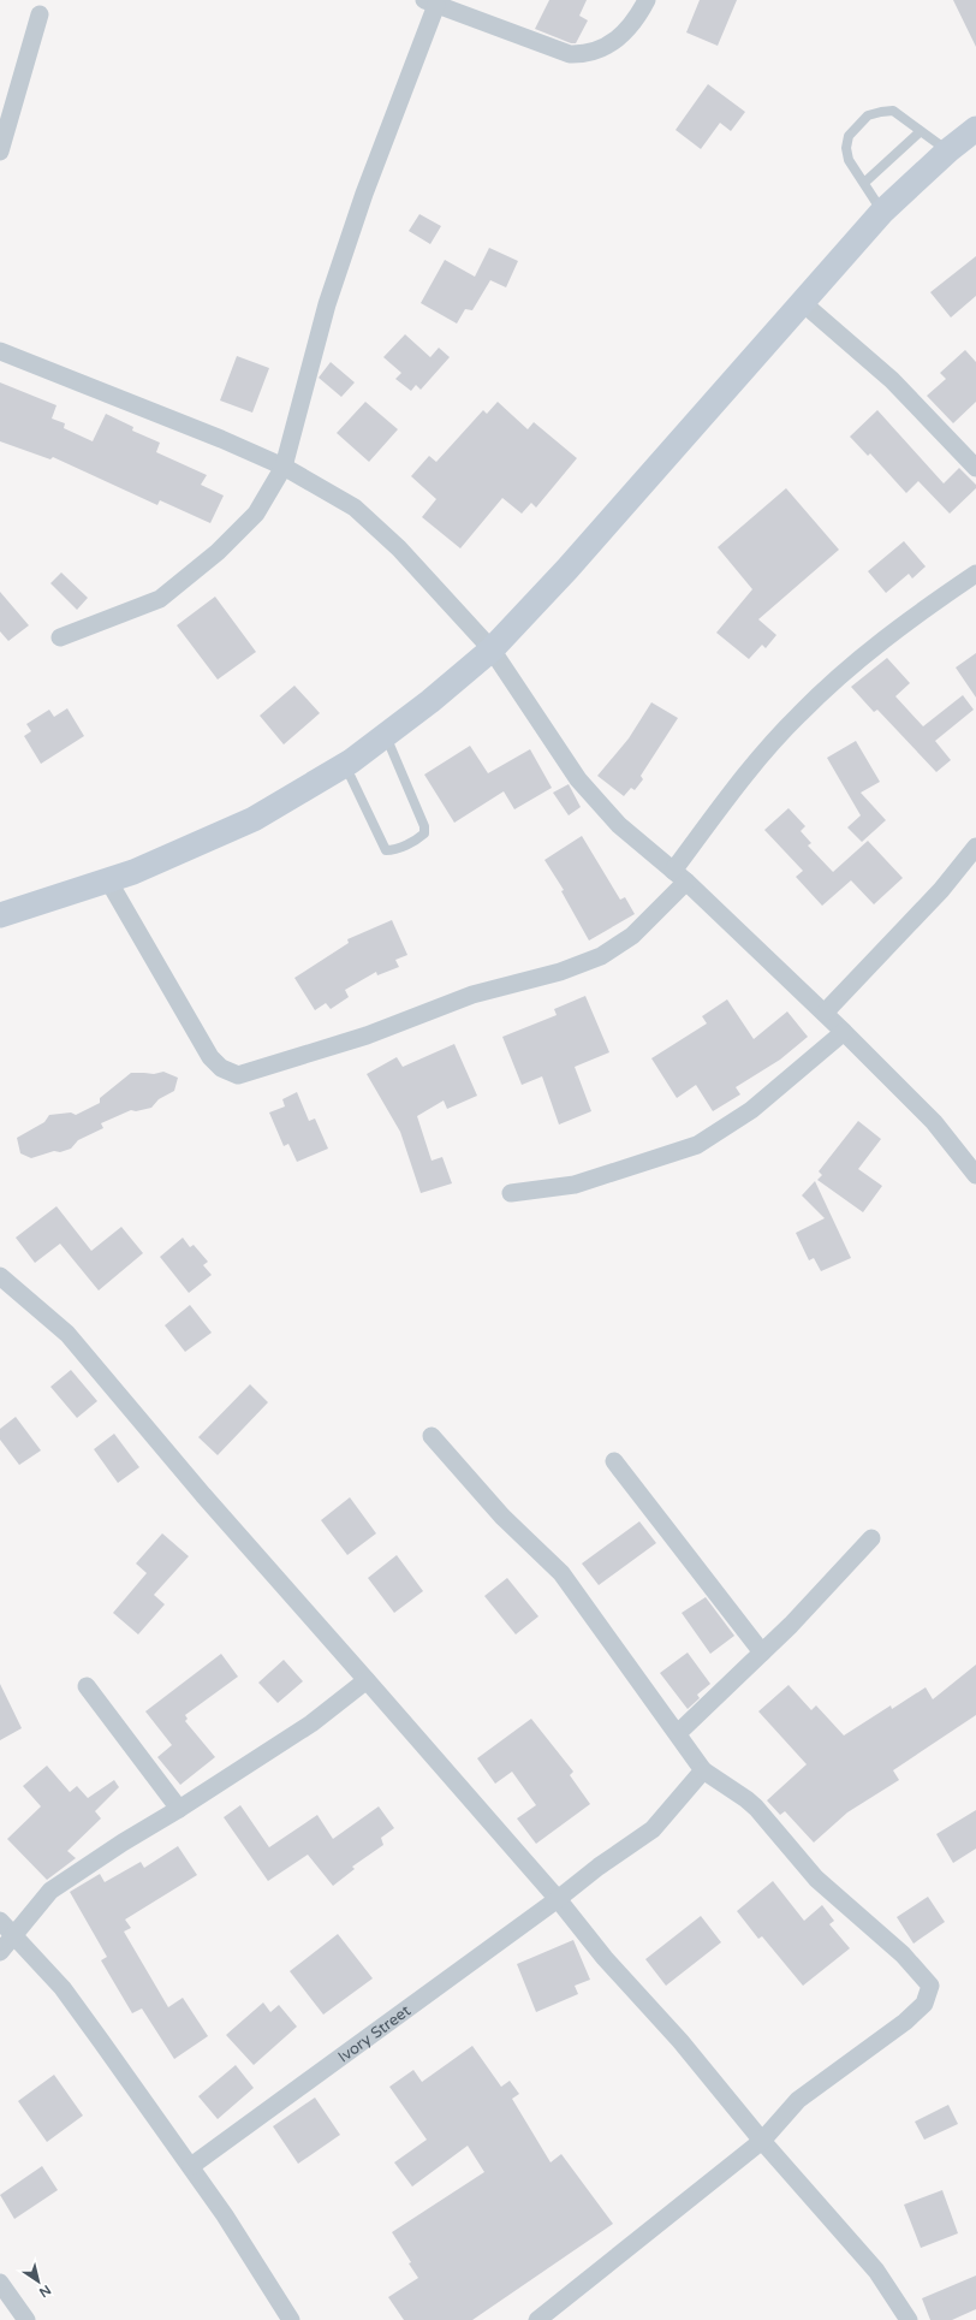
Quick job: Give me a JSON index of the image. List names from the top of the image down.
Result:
{
  "streets": {
    "street": ["Ivory Street"]
  },
  "north": "bottom right"
}
